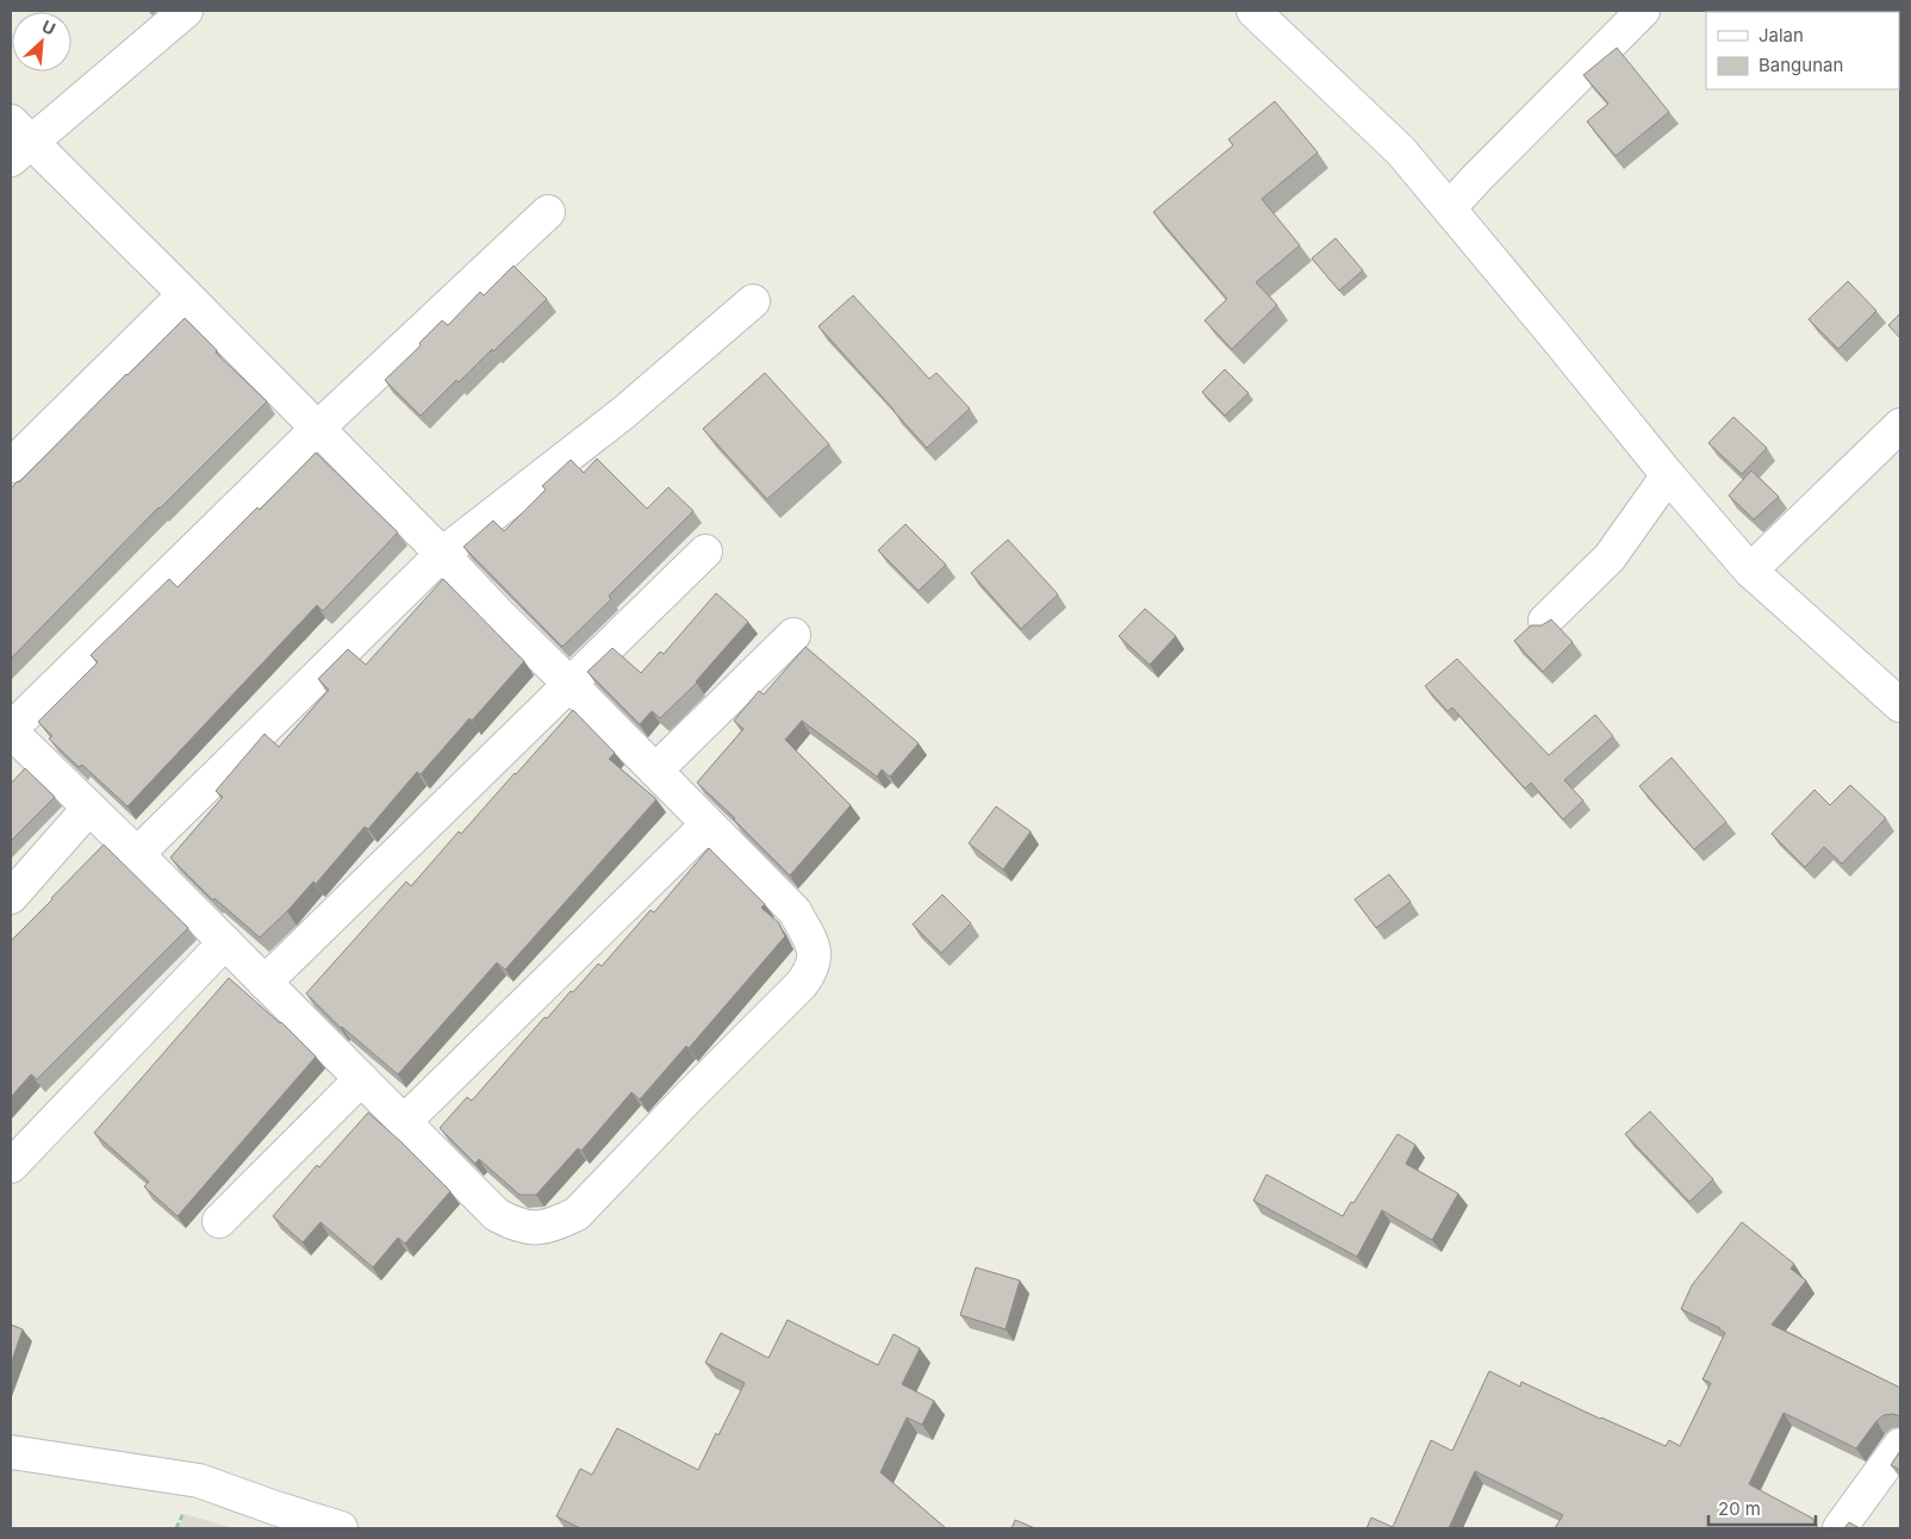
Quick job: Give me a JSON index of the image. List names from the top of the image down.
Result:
{
  "legend": ["Jalan", "Bangunan"],
  "scale_bar": "20 m",
  "north": "top right"
}
